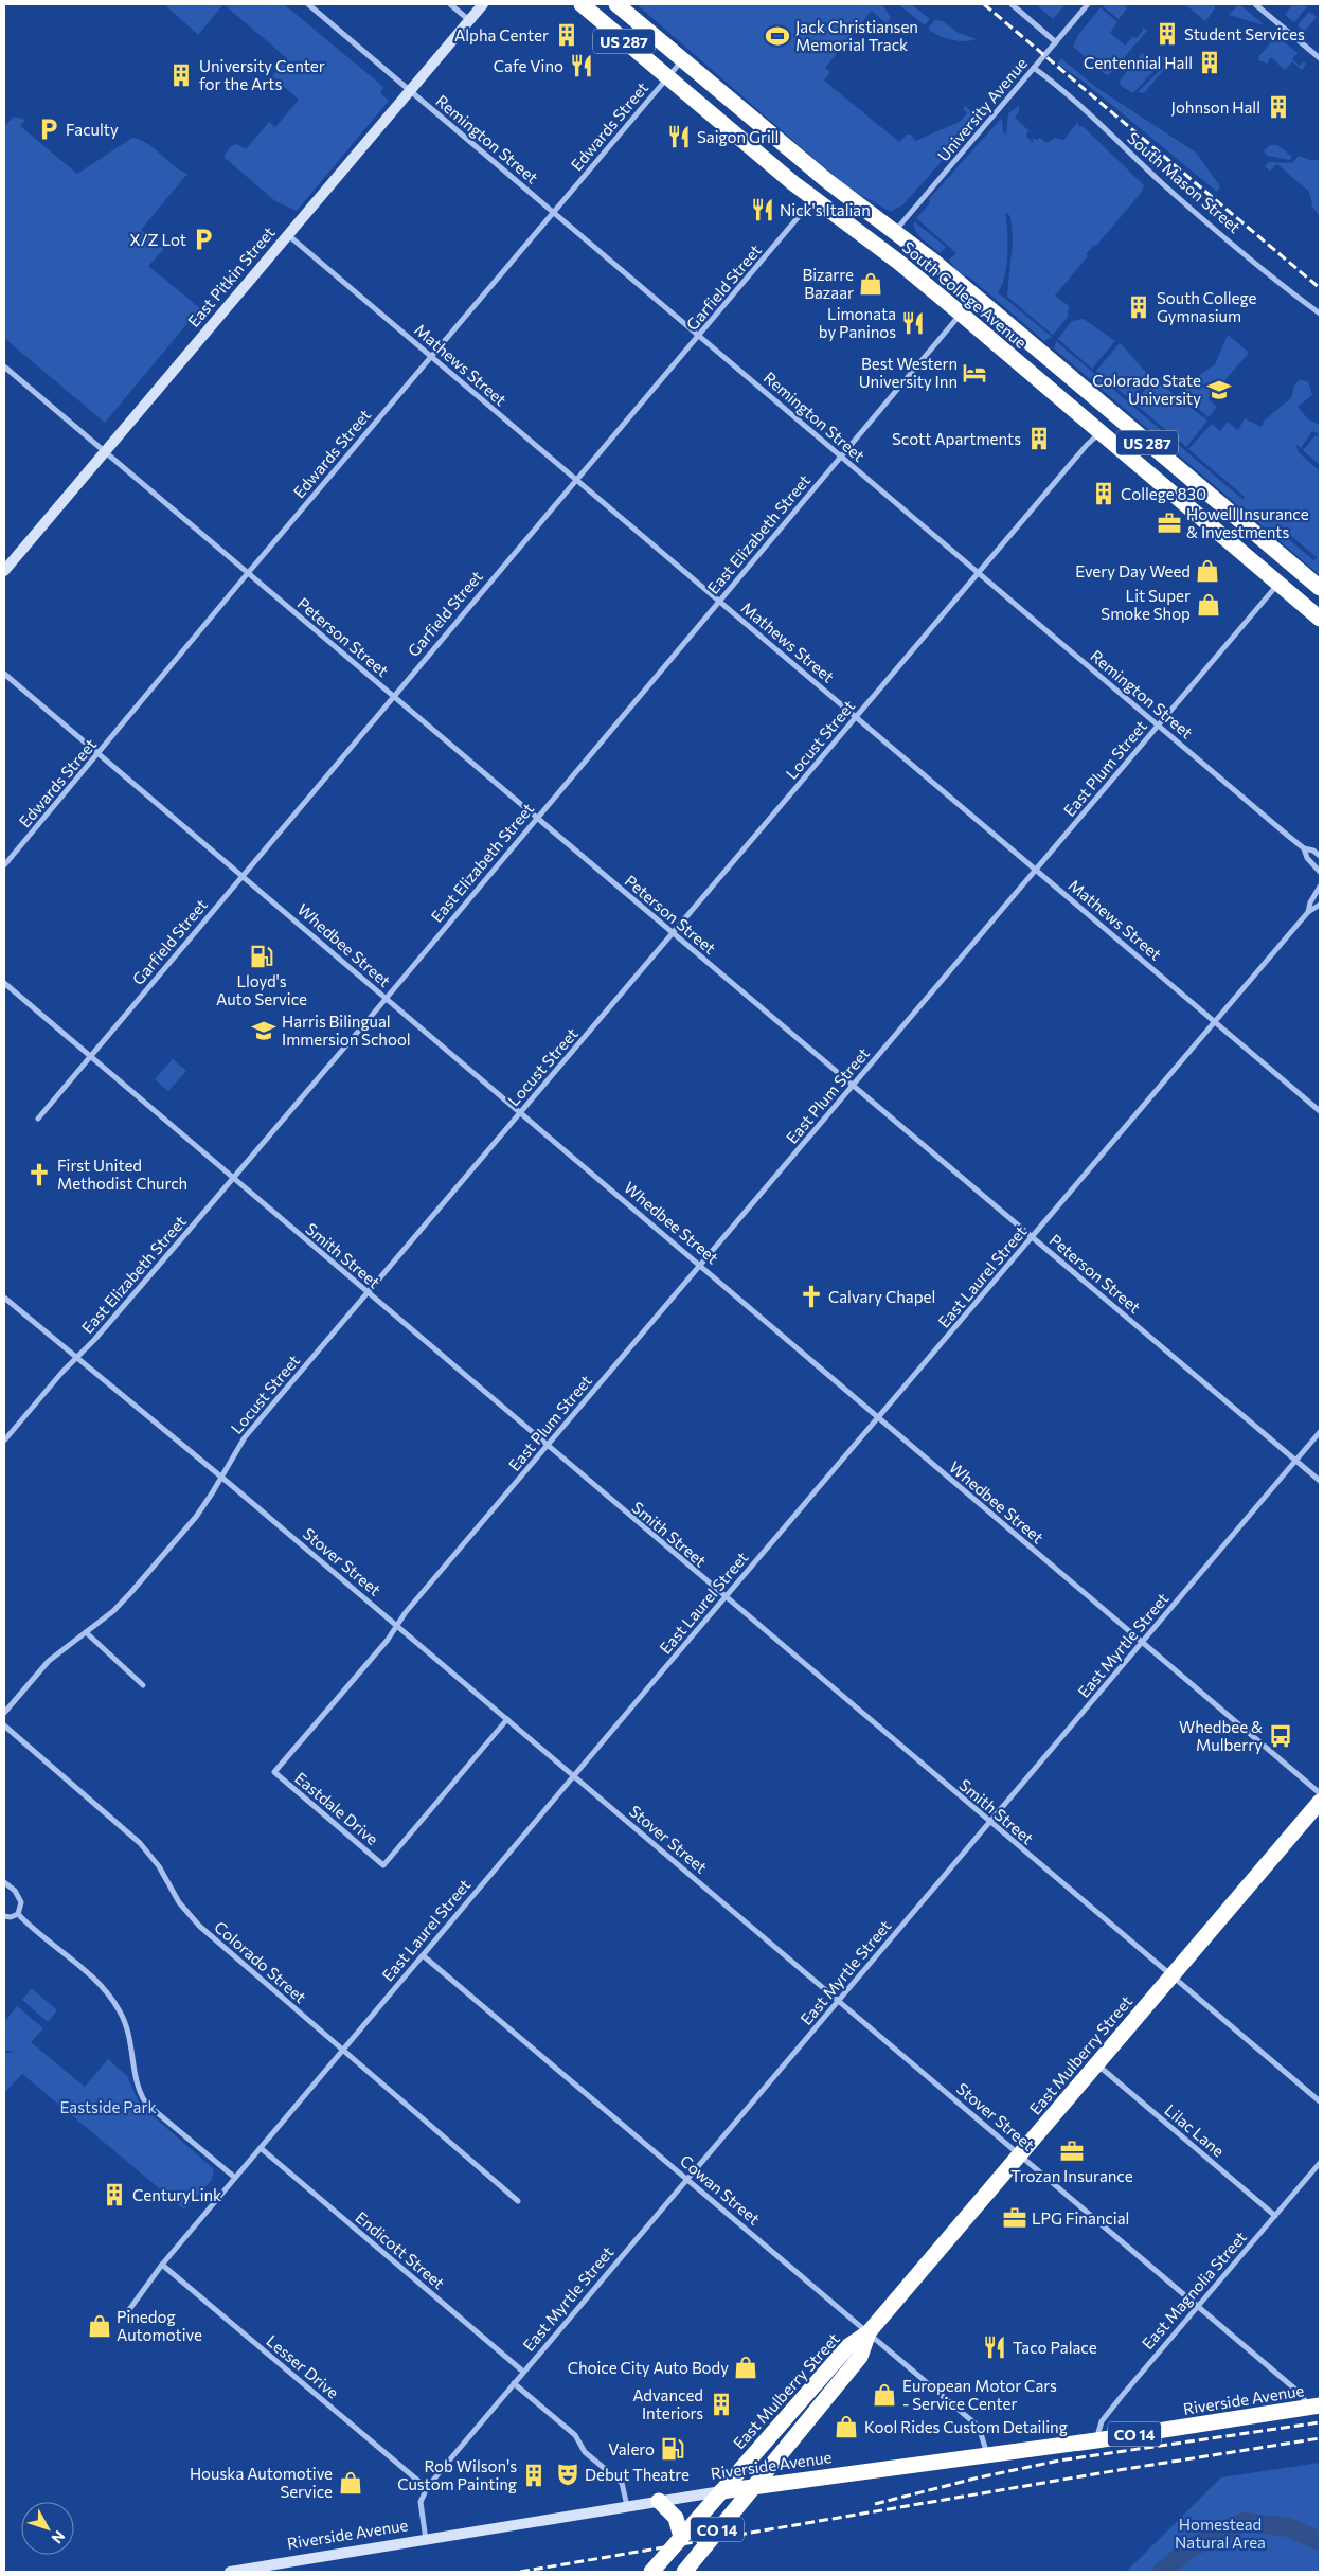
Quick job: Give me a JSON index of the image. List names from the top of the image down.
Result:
{
  "streets": {
    "highway": [
      "US 287",
      "South College Avenue",
      "East Mulberry Street",
      "Riverside Avenue",
      "CO 14"
    ],
    "street": [
      "University Avenue",
      "Edwards Street",
      "Remington Street",
      "South Mason Street",
      "East Pitkin Street",
      "Garfield Street",
      "Mathews Street",
      "East Elizabeth Street",
      "Peterson Street",
      "Locust Street",
      "East Plum Street",
      "Whedbee Street",
      "Smith Street",
      "East Laurel Street",
      "Stover Street",
      "East Myrtle Street",
      "Eastdale Drive",
      "Colorado Street",
      "Lilac Lane",
      "Cowan Street",
      "Endicott Street",
      "East Magnolia Street",
      "Lesser Drive"
    ]
  },
  "crossings": [
    ["University Avenue", "South Mason Street"],
    ["University Avenue", "South College Avenue"],
    ["Edwards Street", "Remington Street"],
    ["Edwards Street", "South College Avenue"],
    ["Edwards Street", "Mathews Street"],
    ["Edwards Street", "Peterson Street"],
    ["Edwards Street", "Whedbee Street"],
    ["Remington Street", "East Pitkin Street"],
    ["Remington Street", "Garfield Street"],
    ["Remington Street", "East Elizabeth Street"],
    ["Remington Street", "Locust Street"],
    ["Remington Street", "East Plum Street"],
    ["East Pitkin Street", "Mathews Street"],
    ["East Pitkin Street", "Peterson Street"],
    ["Garfield Street", "South College Avenue"],
    ["Garfield Street", "Mathews Street"],
    ["Garfield Street", "Peterson Street"],
    ["Garfield Street", "Whedbee Street"],
    ["Garfield Street", "Smith Street"],
    ["South College Avenue", "East Elizabeth Street"],
    ["South College Avenue", "Locust Street"],
    ["South College Avenue", "East Plum Street"],
    ["Mathews Street", "East Elizabeth Street"],
    ["Mathews Street", "Locust Street"],
    ["Mathews Street", "East Plum Street"],
    ["Mathews Street", "East Laurel Street"],
    ["East Elizabeth Street", "Peterson Street"],
    ["East Elizabeth Street", "Whedbee Street"],
    ["East Elizabeth Street", "Smith Street"],
    ["East Elizabeth Street", "Stover Street"],
    ["Peterson Street", "Locust Street"],
    ["Peterson Street", "East Plum Street"],
    ["Peterson Street", "East Laurel Street"],
    ["Peterson Street", "East Myrtle Street"],
    ["Locust Street", "Whedbee Street"],
    ["Locust Street", "Smith Street"],
    ["Locust Street", "Stover Street"],
    ["East Plum Street", "Whedbee Street"],
    ["East Plum Street", "Smith Street"],
    ["East Plum Street", "Stover Street"],
    ["East Plum Street", "Eastdale Drive"],
    ["Whedbee Street", "East Laurel Street"],
    ["Whedbee Street", "East Myrtle Street"],
    ["Smith Street", "East Laurel Street"],
    ["Smith Street", "East Myrtle Street"],
    ["Smith Street", "East Mulberry Street"],
    ["East Laurel Street", "Stover Street"],
    ["East Laurel Street", "Colorado Street"],
    ["East Laurel Street", "Cowan Street"],
    ["East Laurel Street", "Endicott Street"],
    ["East Laurel Street", "Lesser Drive"],
    ["Stover Street", "East Myrtle Street"],
    ["Stover Street", "Eastdale Drive"],
    ["Stover Street", "East Mulberry Street"],
    ["Stover Street", "East Magnolia Street"],
    ["Stover Street", "Riverside Avenue"],
    ["East Myrtle Street", "Cowan Street"],
    ["East Myrtle Street", "Endicott Street"],
    ["East Myrtle Street", "Lesser Drive"],
    ["East Myrtle Street", "Riverside Avenue"],
    ["East Mulberry Street", "Lilac Lane"],
    ["East Mulberry Street", "Cowan Street"],
    ["East Mulberry Street", "Riverside Avenue"],
    ["Lilac Lane", "East Magnolia Street"],
    ["Cowan Street", "Riverside Avenue"],
    ["East Magnolia Street", "Riverside Avenue"]
  ],
  "parks": ["Eastside Park", "Homestead Natural Area"],
  "places": {
    "building": [
      "Student Services",
      "Alpha Center",
      "Centennial Hall",
      "University Center for the Arts",
      "Johnson Hall",
      "South College Gymnasium",
      "Scott Apartments",
      "College 830",
      "CenturyLink",
      "Advanced Interiors",
      "Rob Wilson's Custom Painting"
    ],
    "sports": ["Jack Christiansen Memorial Track"],
    "restaurant": [
      "Cafe Vino",
      "Saigon Grill",
      "Nick's Italian",
      "Limonata by Paninos",
      "Taco Palace"
    ],
    "parking": ["Faculty", "X/Z Lot"],
    "shop": [
      "Bizarre Bazaar",
      "Every Day Weed",
      "Lit Super Smoke Shop",
      "Pinedog Automotive",
      "Choice City Auto Body",
      "European Motor Cars - Service Center",
      "Kool Rides Custom Detailing",
      "Houska Automotive Service"
    ],
    "hotel": ["Best Western University Inn"],
    "school or university": ["Colorado State University", "Harris Bilingual Immersion School"],
    "office": ["Howell Insurance & Investments", "Trozan Insurance", "LPG Financial"],
    "fuel station": ["Lloyd's Auto Service", "Valero"],
    "church": ["First United Methodist Church", "Calvary Chapel"],
    "bus stop": ["Whedbee & Mulberry"],
    "theatre": ["Debut Theatre"]
  },
  "north": "bottom right"
}
